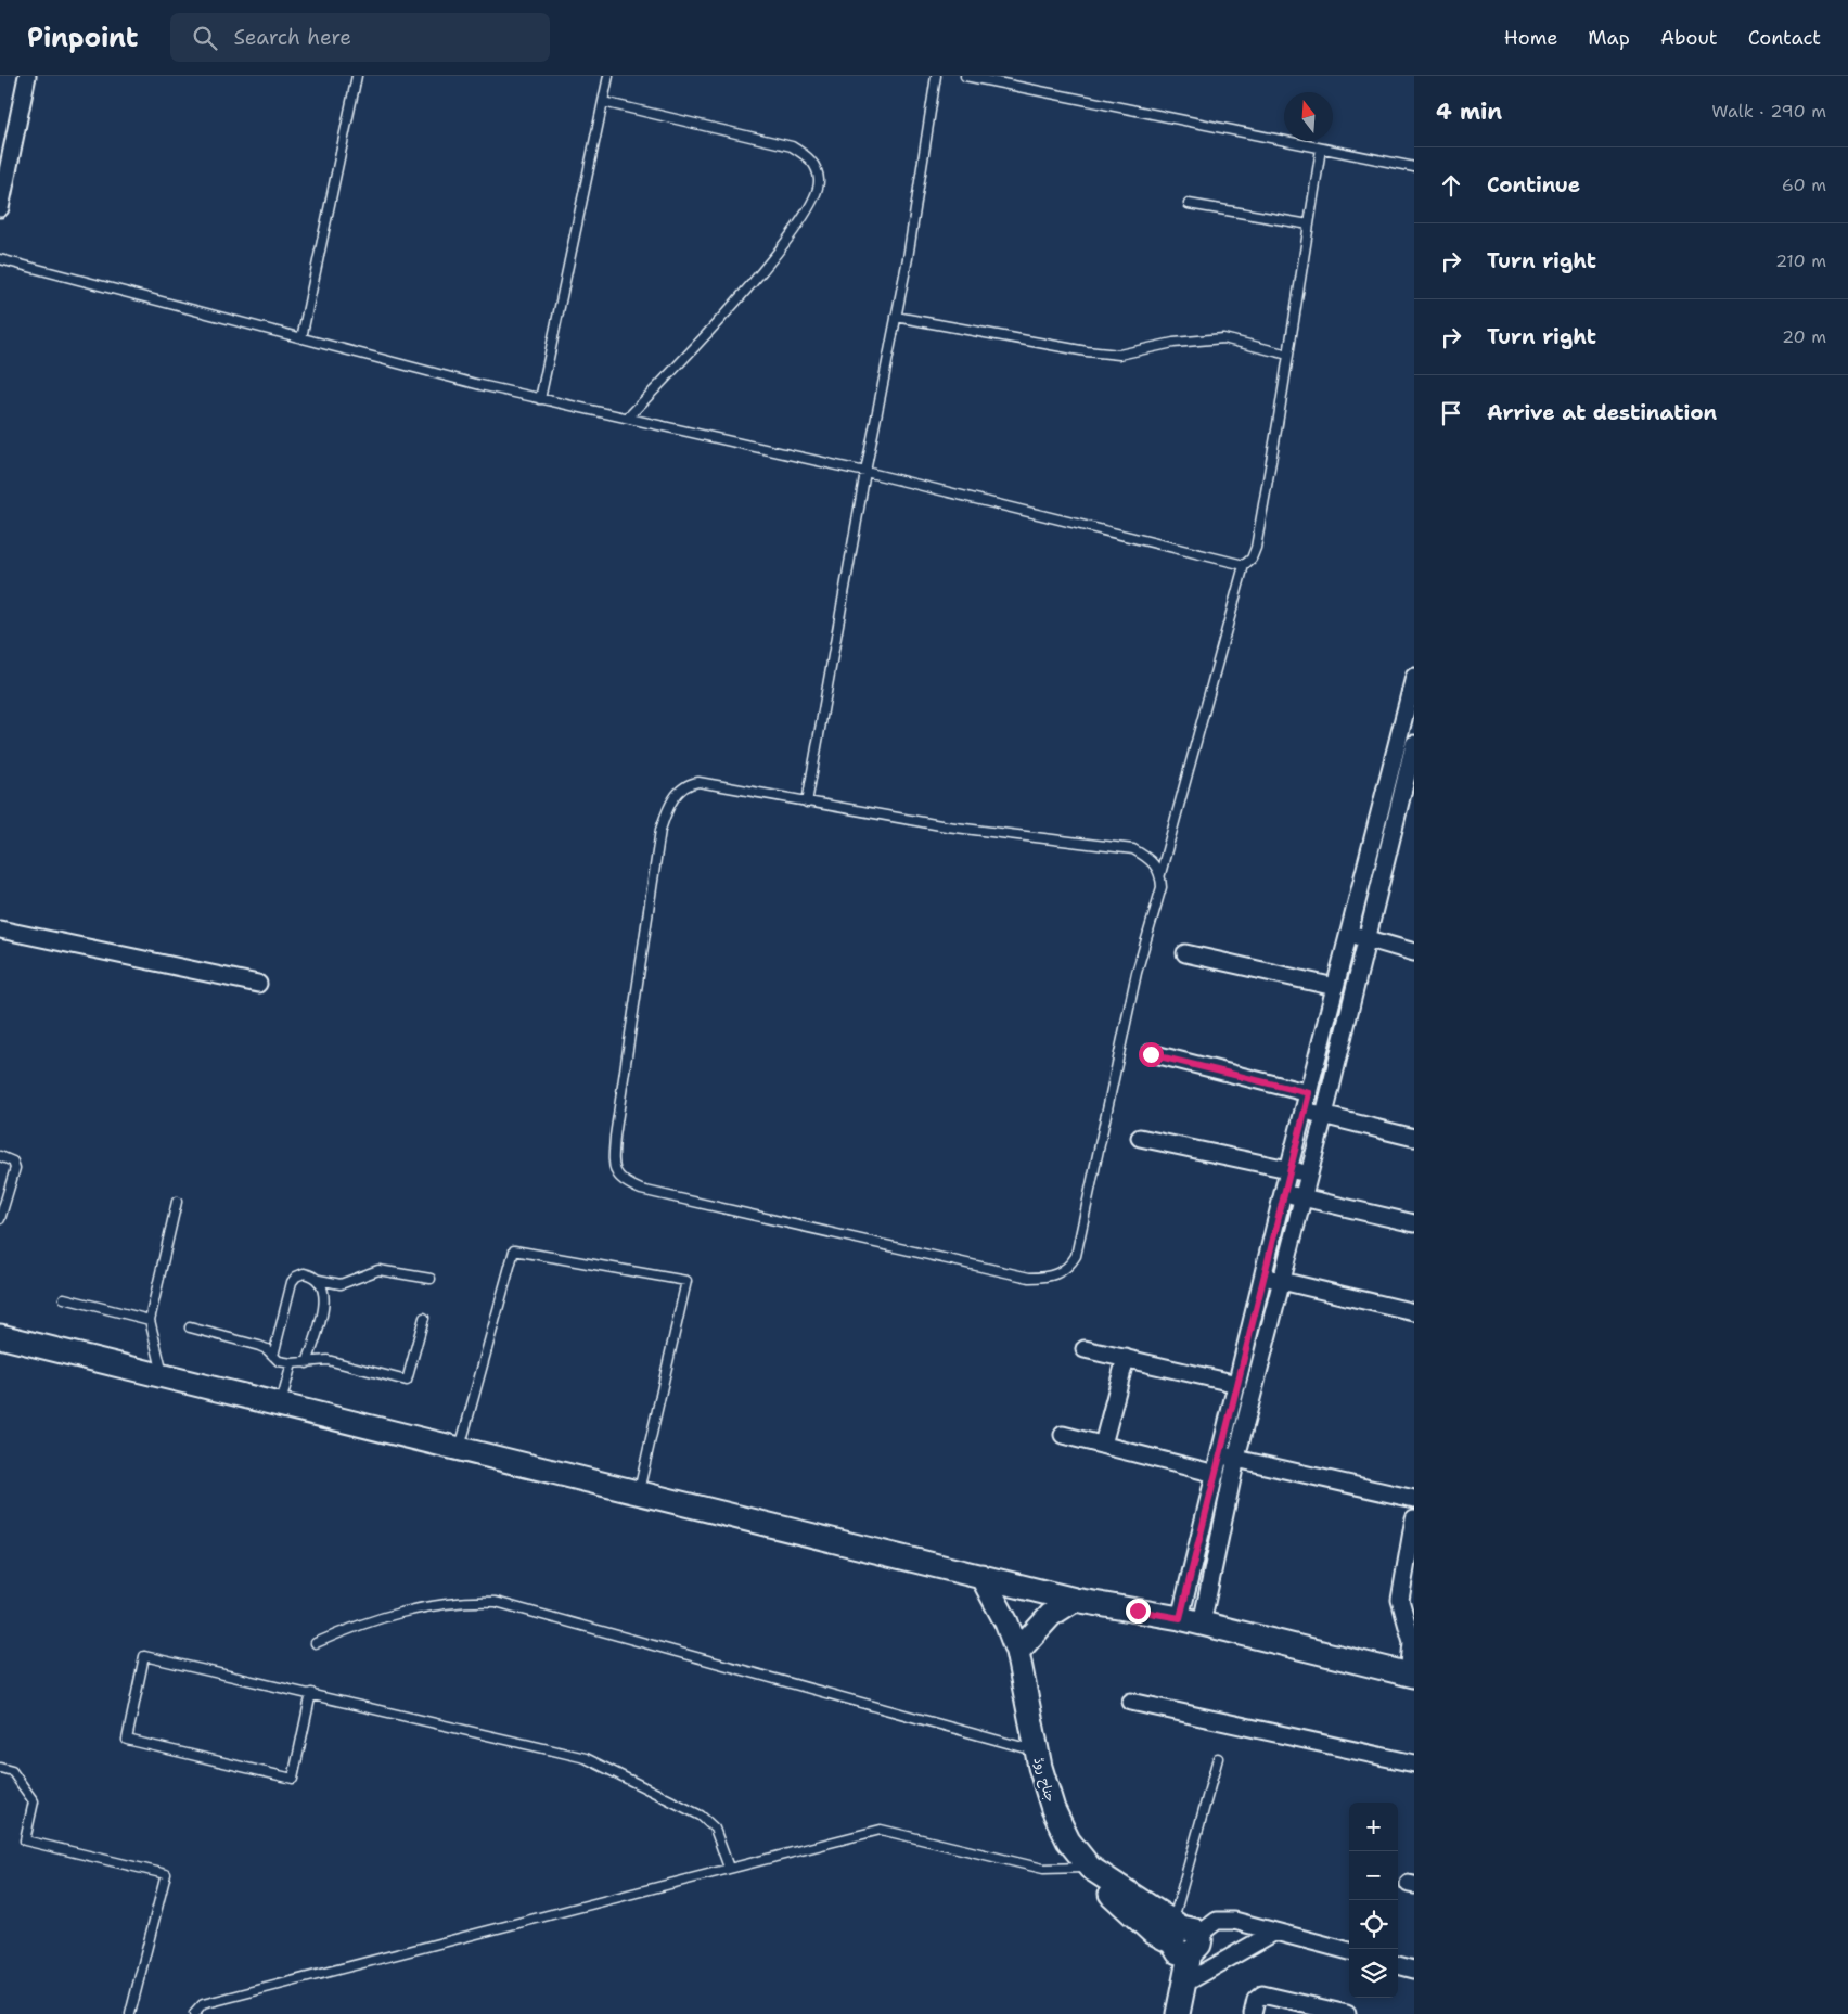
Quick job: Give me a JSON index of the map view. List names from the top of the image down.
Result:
{
  "streets": {
    "street": ["جناح روڈ"]
  },
  "north": "top",
  "page": {
    "header": "Pinpoint",
    "search": "Search here",
    "nav": [
      "Home",
      "Map",
      "About",
      "Contact"
    ],
    "heading": ["4 min", "Walk · 290 m"],
    "list": [
      ["Continue", "60 m"],
      ["Turn right", "210 m"],
      ["Turn right", "20 m"],
      "Arrive at destination"
    ],
    "map_buttons": ["+", "−"]
  }
}
